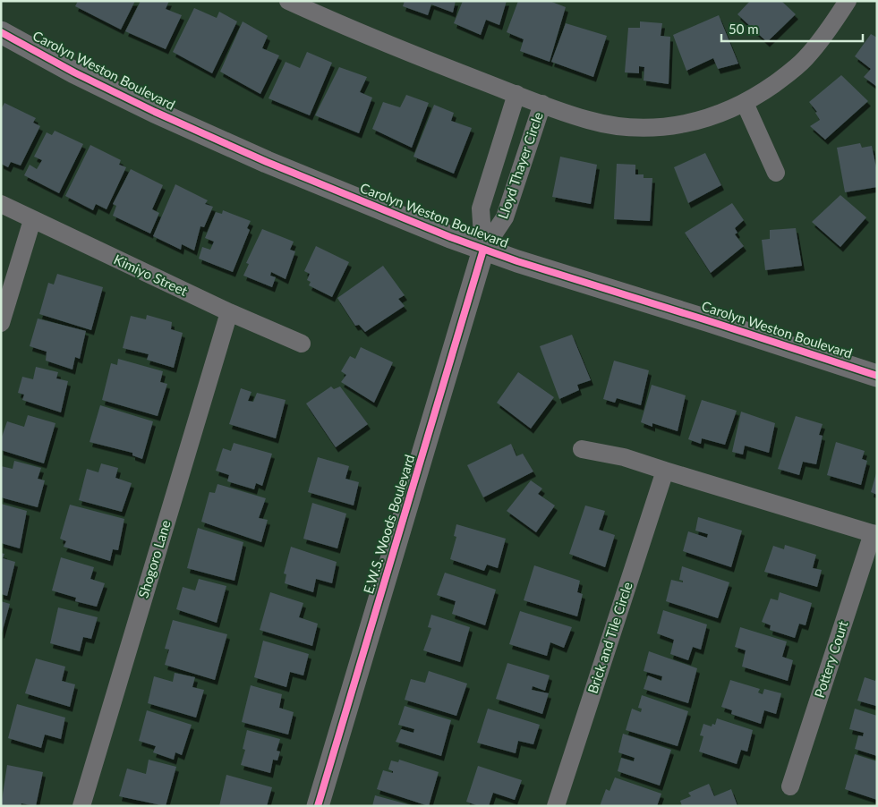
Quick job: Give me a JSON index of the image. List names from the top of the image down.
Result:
{
  "streets": {
    "street": [
      "Carolyn Weston Boulevard",
      "Lloyd Thayer Circle",
      "Kimiyo Street",
      "E.W.S. Woods Boulevard",
      "Shogoro Lane",
      "Brick and Tile Circle",
      "Pottery Court"
    ]
  },
  "crossings": [
    ["Carolyn Weston Boulevard", "Lloyd Thayer Circle"],
    ["Carolyn Weston Boulevard", "E.W.S. Woods Boulevard"],
    ["Lloyd Thayer Circle", "E.W.S. Woods Boulevard"],
    ["Kimiyo Street", "Shogoro Lane"]
  ],
  "scale_bar": "50 m"
}
